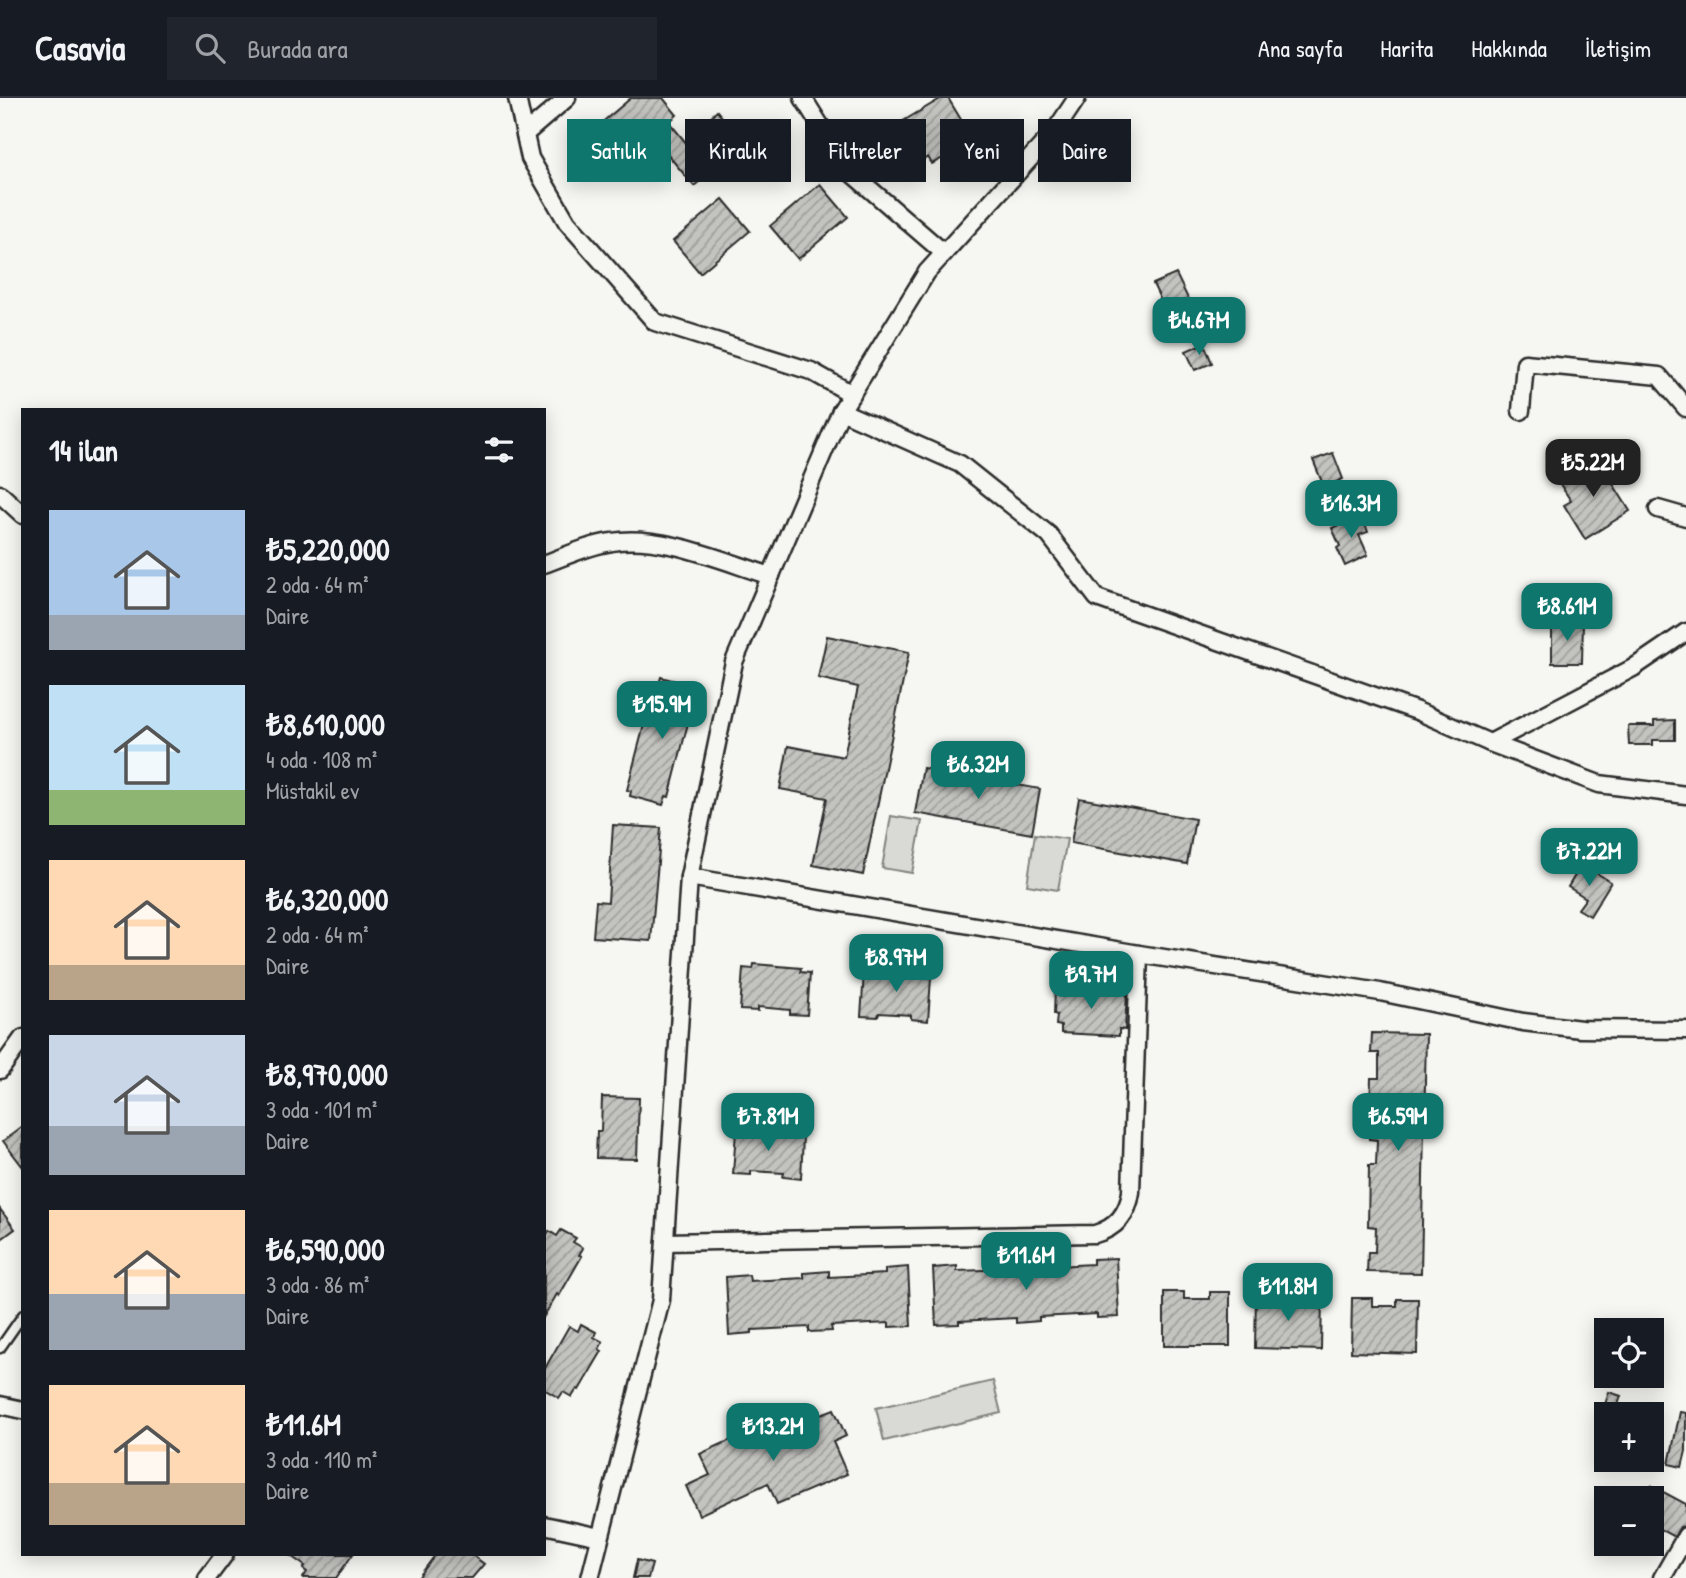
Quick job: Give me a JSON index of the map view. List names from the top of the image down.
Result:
{
  "page": {
    "header": "Casavia",
    "search": "Burada ara",
    "nav": [
      "Ana sayfa",
      "Harita",
      "Hakkında",
      "İletişim"
    ],
    "chip": [
      "Satılık",
      "Kiralık",
      "Filtreler",
      "Yeni",
      "Daire"
    ],
    "price": [
      "₺4.67M",
      "₺5.22M",
      "₺16.3M",
      "₺8.61M",
      "₺15.9M",
      "₺6.32M",
      "₺7.22M",
      "₺8.97M",
      "₺9.7M",
      "₺7.81M",
      "₺6.59M",
      "₺11.6M",
      "₺11.8M",
      "₺13.2M"
    ],
    "heading": "14 ilan",
    "list": [
      {
        "name": "₺5,220,000",
        "note": "2 oda · 64 m² · Daire"
      },
      {
        "name": "₺8,610,000",
        "note": "4 oda · 108 m² · Müstakil ev"
      },
      {
        "name": "₺6,320,000",
        "note": "2 oda · 64 m² · Daire"
      },
      {
        "name": "₺8,970,000",
        "note": "3 oda · 101 m² · Daire"
      },
      {
        "name": "₺6,590,000",
        "note": "3 oda · 86 m² · Daire"
      },
      {
        "name": "₺11.6M",
        "note": "3 oda · 110 m² · Daire"
      }
    ],
    "map_buttons": ["+", "−"]
  }
}
